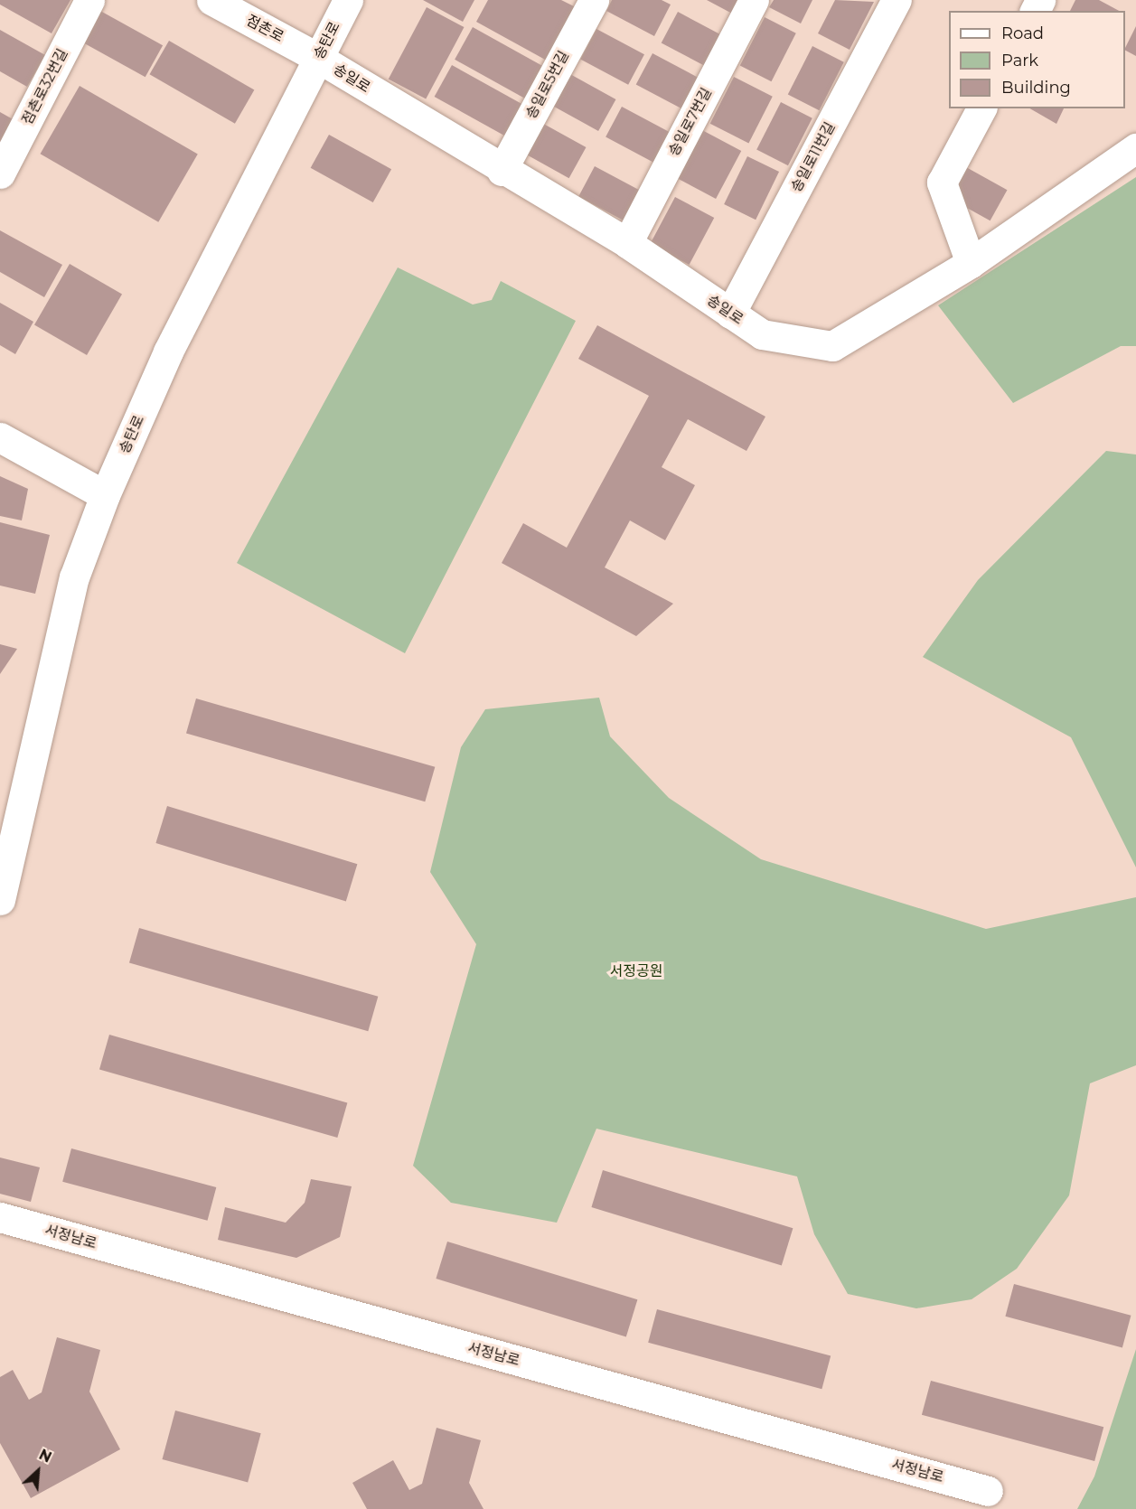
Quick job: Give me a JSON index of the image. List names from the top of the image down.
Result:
{
  "streets": {
    "street": [
      "점촌로",
      "송탄로",
      "송일로",
      "송일로5번길",
      "점촌로32번길",
      "송일로7번길",
      "송일로11번길",
      "서정남로"
    ]
  },
  "crossings": [
    ["점촌로", "송탄로"],
    ["점촌로", "송일로"],
    ["송탄로", "송일로"],
    ["송일로", "송일로5번길"],
    ["송일로", "송일로7번길"],
    ["송일로", "송일로11번길"]
  ],
  "parks": ["서정공원"],
  "legend": ["Road", "Park", "Building"],
  "north": "top right"
}
